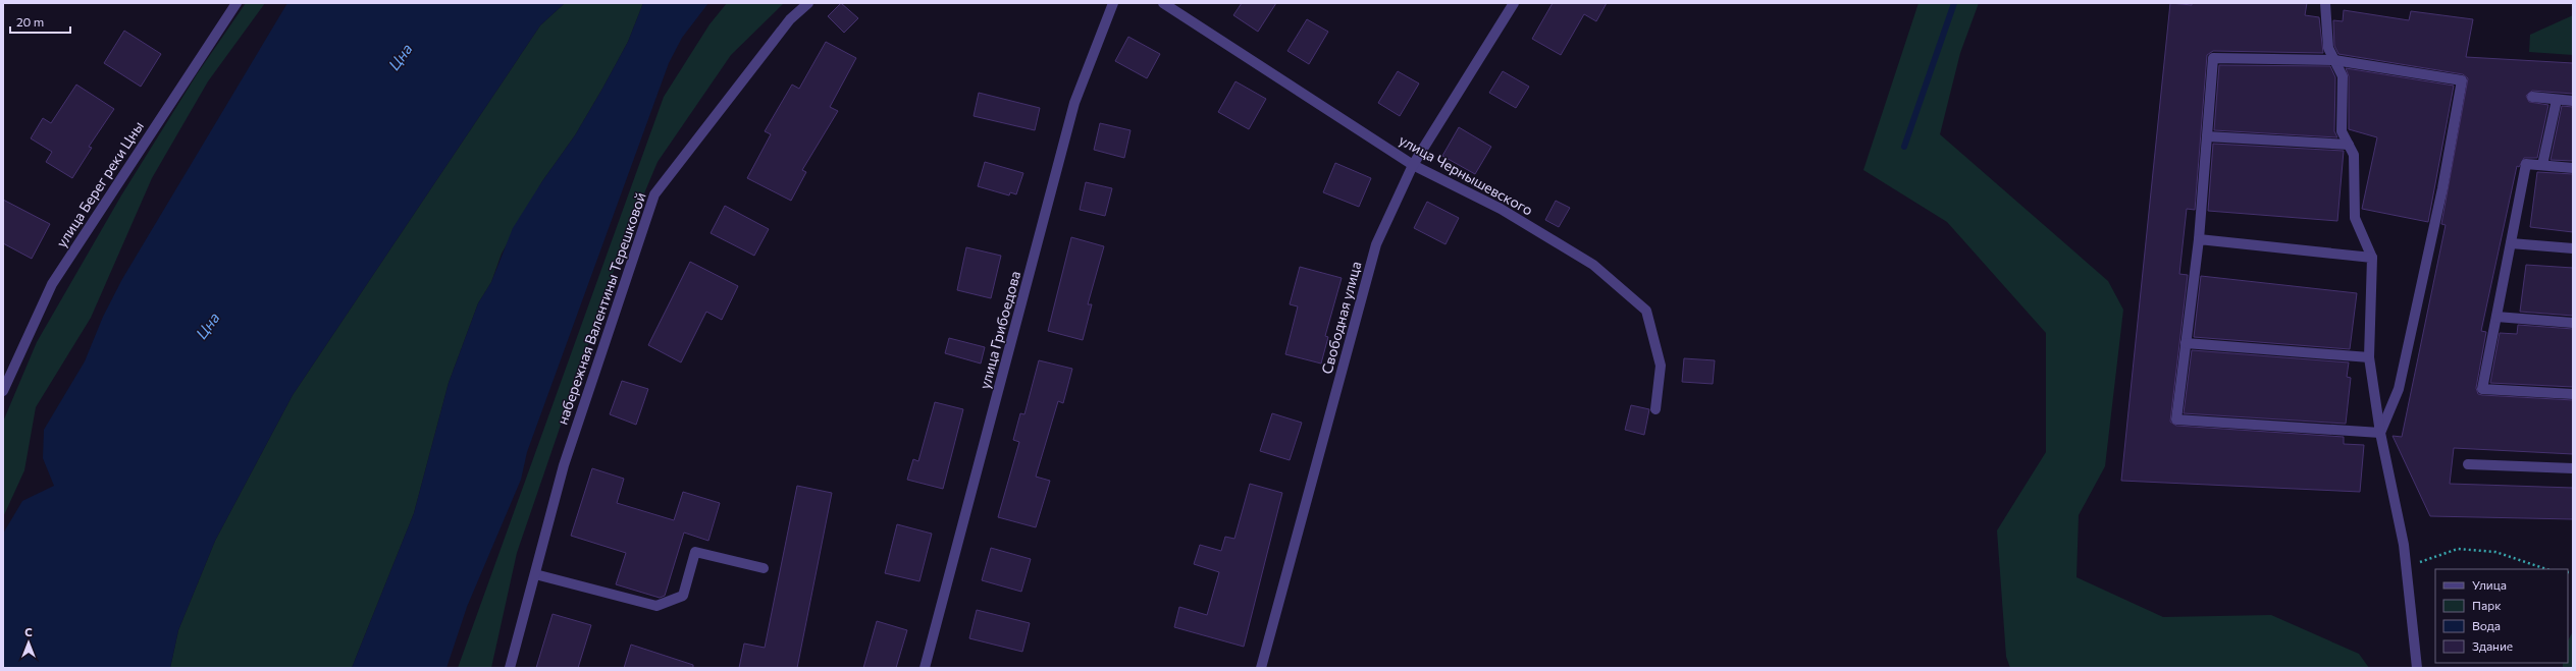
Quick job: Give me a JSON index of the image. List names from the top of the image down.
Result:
{
  "streets": {
    "street": [
      "улица Чернышевского",
      "улица Берег реки Цны",
      "набережная Валентины Терешковой",
      "Свободная улица",
      "улица Грибоедова"
    ]
  },
  "crossings": [
    ["улица Чернышевского", "Свободная улица"]
  ],
  "water": ["Цна"],
  "legend": [
    "Улица",
    "Парк",
    "Вода",
    "Здание"
  ],
  "scale_bar": "20 m",
  "north": "top"
}
